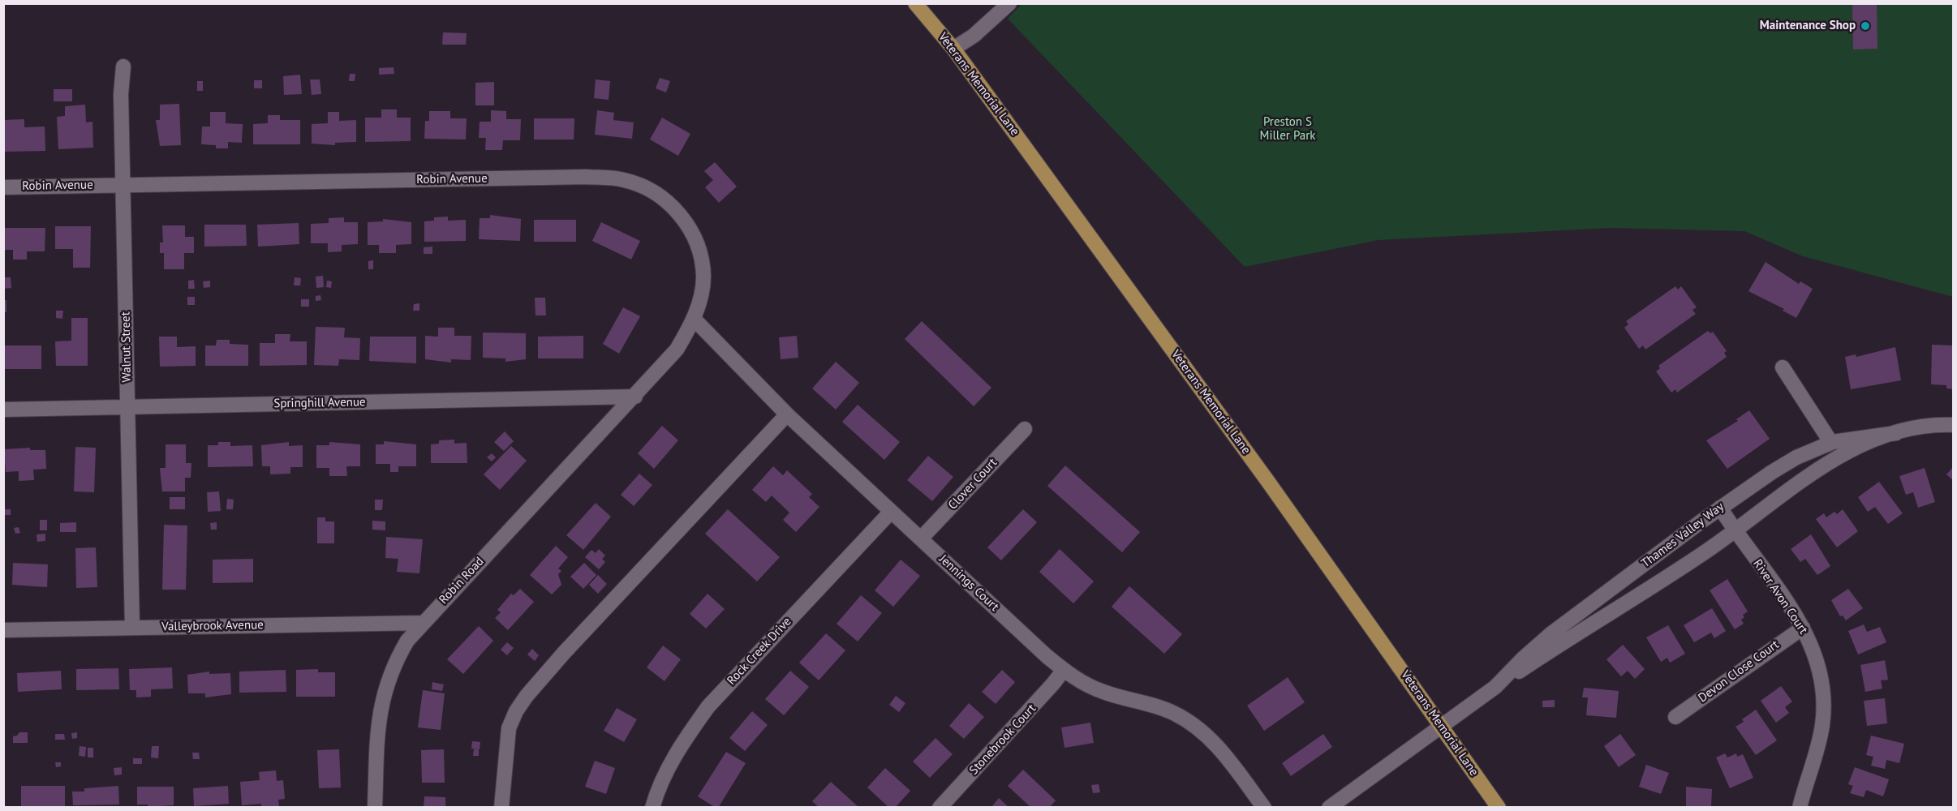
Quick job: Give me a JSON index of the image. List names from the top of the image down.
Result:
{
  "streets": {
    "main road": ["Veterans Memorial Lane"],
    "street": [
      "Robin Avenue",
      "Walnut Street",
      "Springhill Avenue",
      "Clover Court",
      "Thames Valley Way",
      "Robin Road",
      "Jennings Court",
      "River Avon Court",
      "Valleybrook Avenue",
      "Rock Creek Drive",
      "Devon Close Court",
      "Stonebrook Court"
    ]
  },
  "crossings": [
    ["Veterans Memorial Lane", "Thames Valley Way"],
    ["Robin Avenue", "Walnut Street"],
    ["Robin Avenue", "Springhill Avenue"],
    ["Robin Avenue", "Robin Road"],
    ["Robin Avenue", "Jennings Court"],
    ["Walnut Street", "Springhill Avenue"],
    ["Walnut Street", "Valleybrook Avenue"],
    ["Springhill Avenue", "Robin Road"],
    ["Clover Court", "Jennings Court"],
    ["Thames Valley Way", "River Avon Court"],
    ["Robin Road", "Valleybrook Avenue"],
    ["Jennings Court", "Rock Creek Drive"],
    ["Jennings Court", "Stonebrook Court"],
    ["River Avon Court", "Devon Close Court"]
  ],
  "parks": ["Preston S Miller Park"],
  "places": ["Maintenance Shop"]
}
